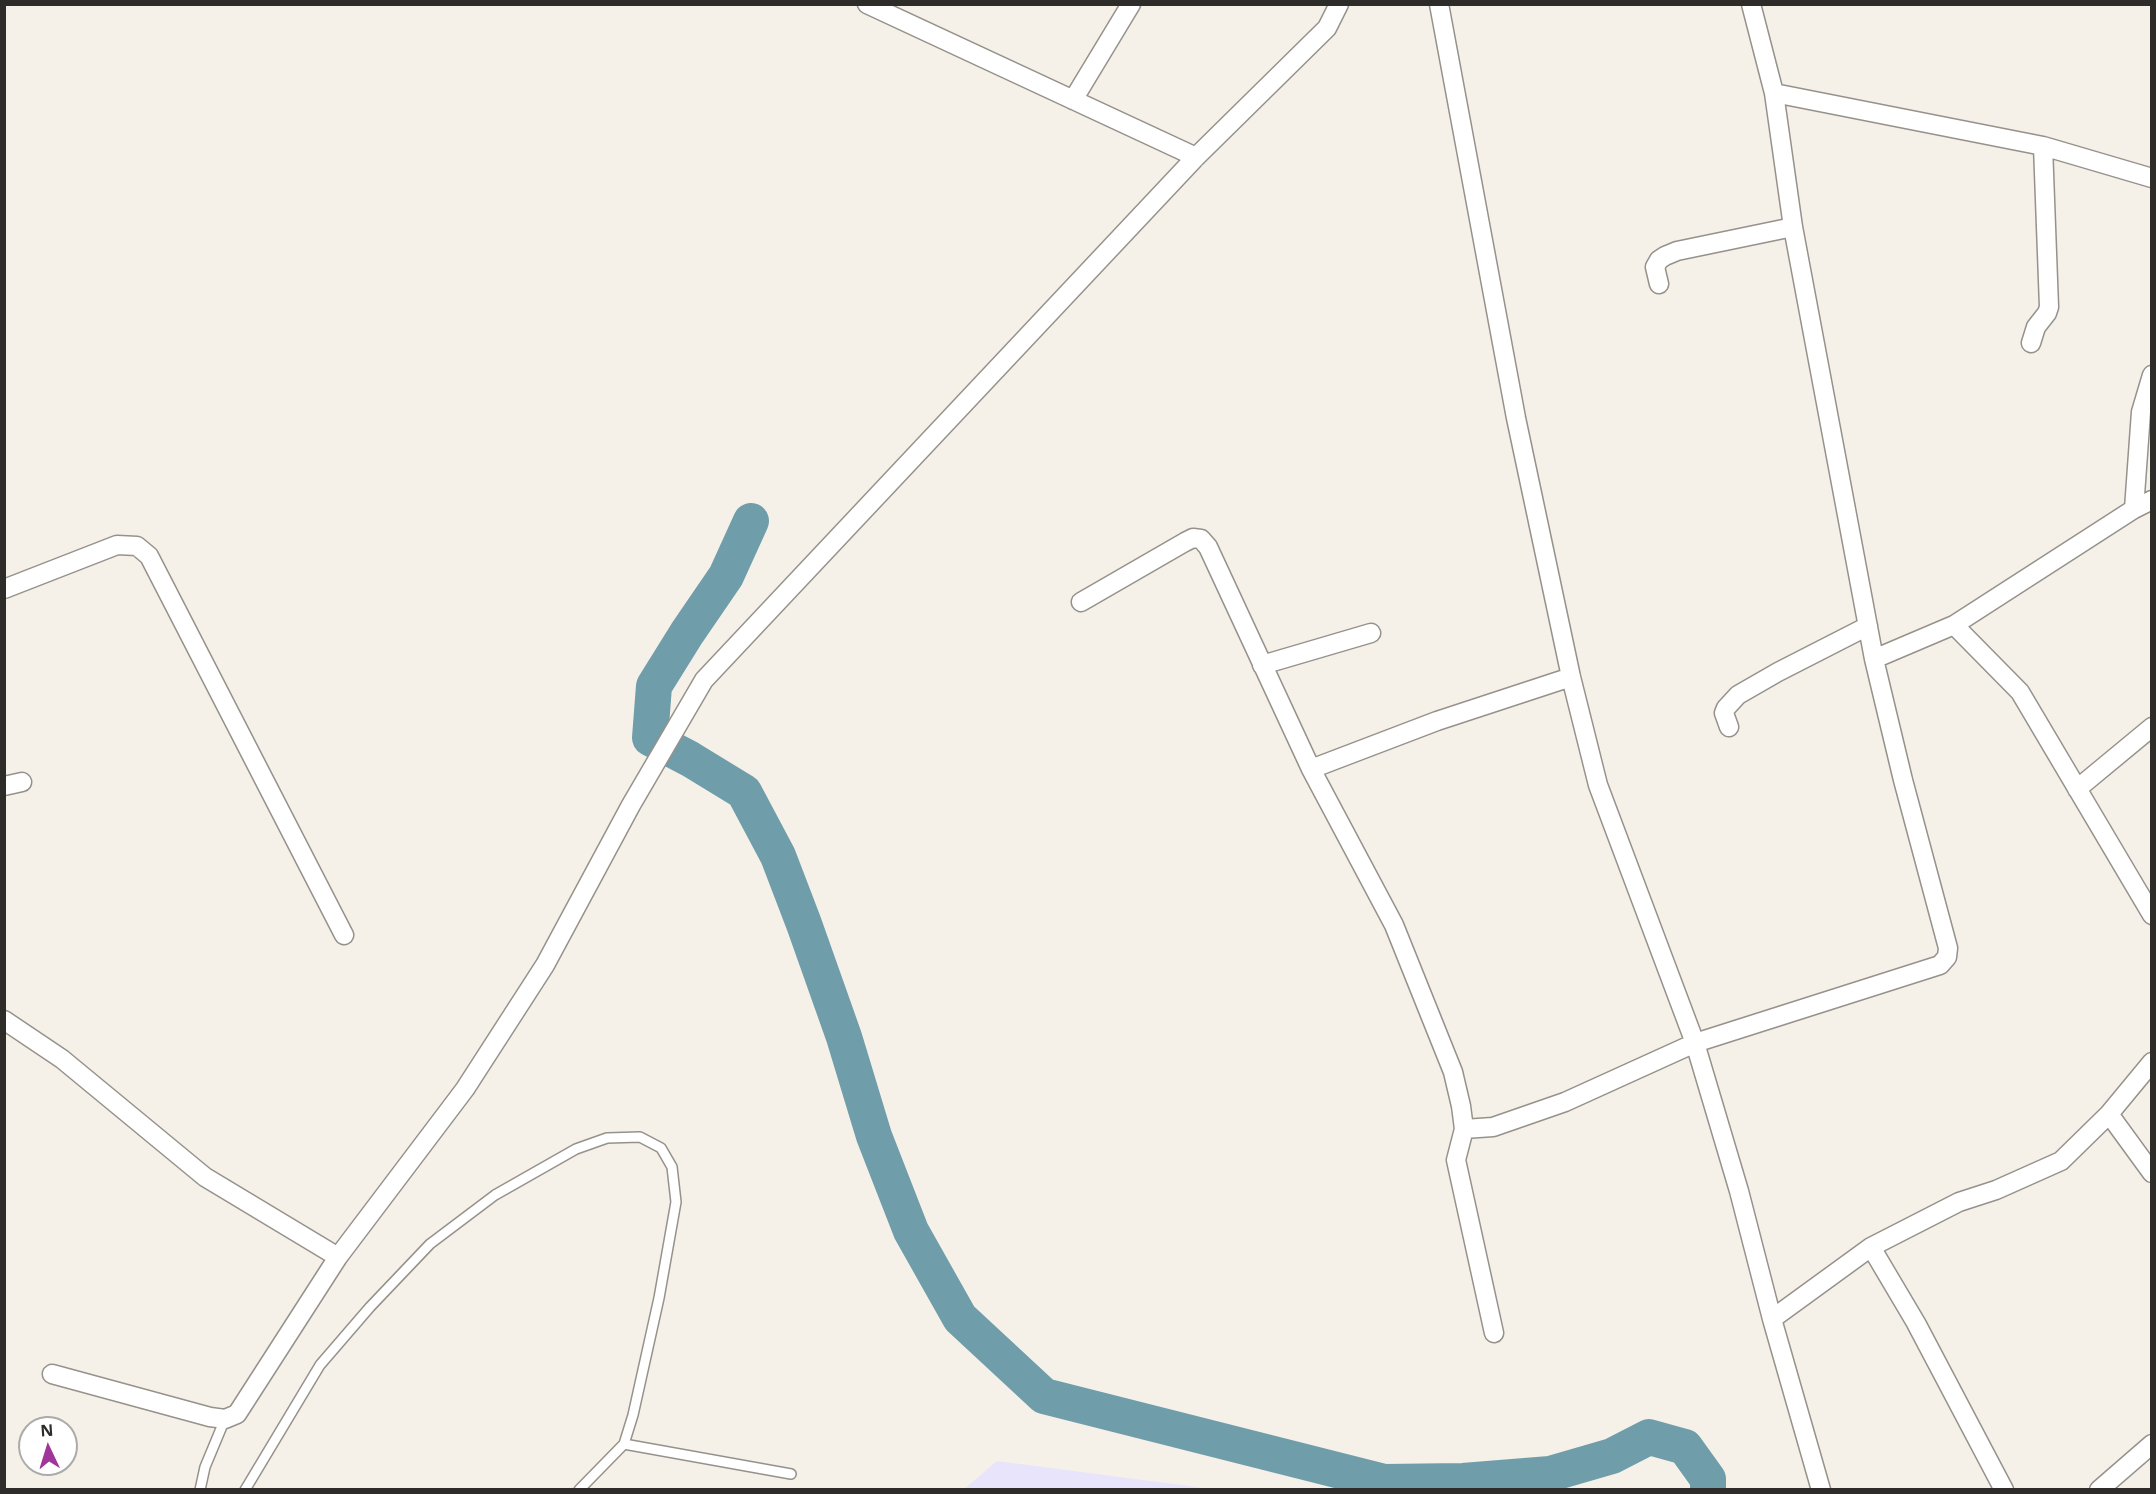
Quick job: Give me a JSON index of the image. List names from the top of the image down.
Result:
{
  "north": "top"
}
